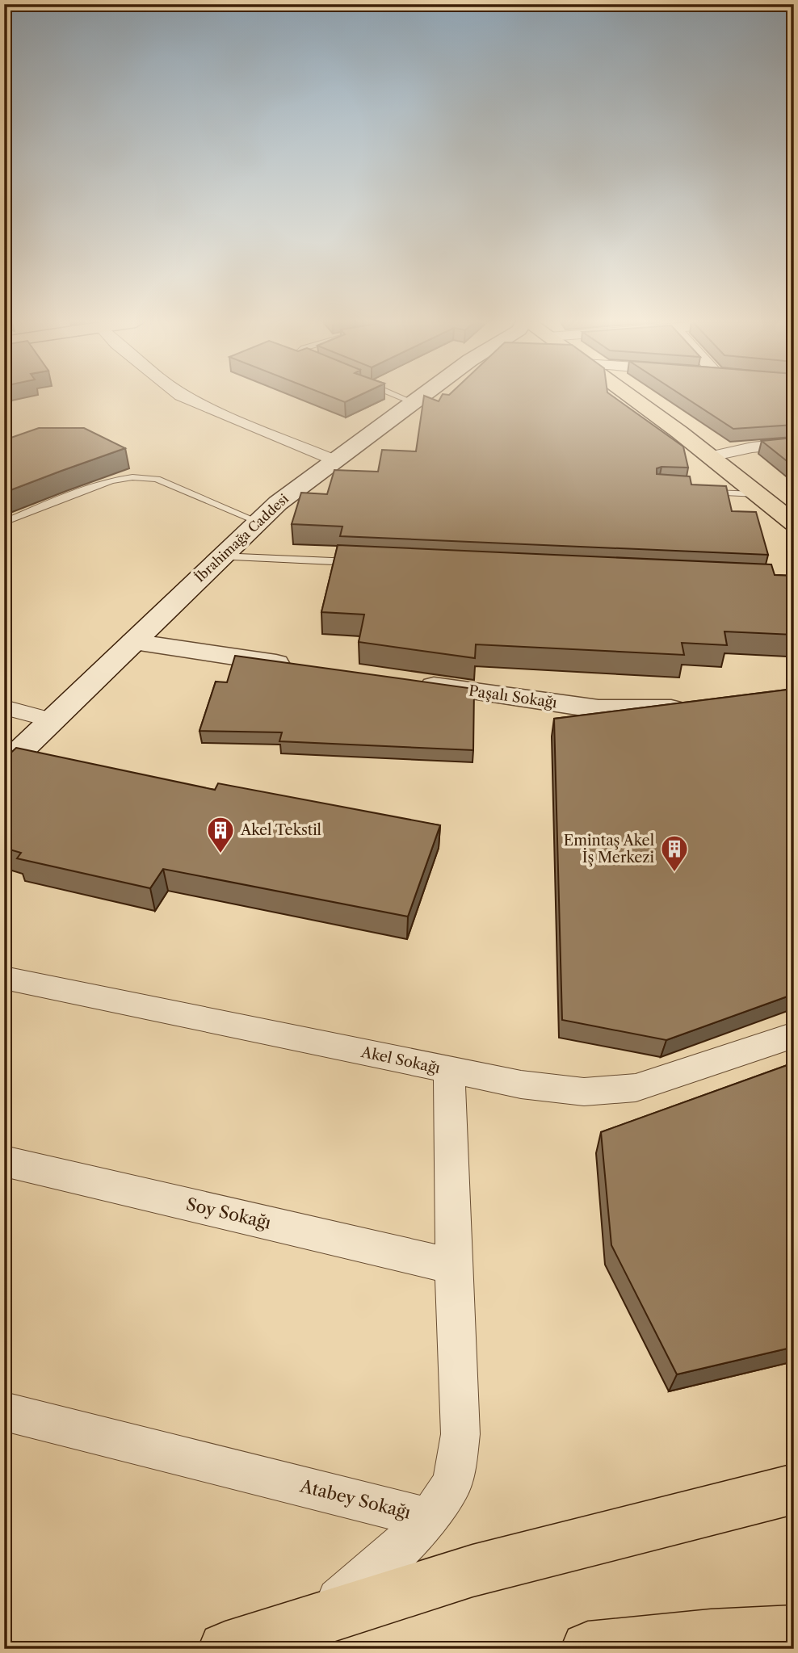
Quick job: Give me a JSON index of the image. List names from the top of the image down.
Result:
{
  "streets": {
    "main road": ["İbrahimağa Caddesi", "Paşalı Sokağı"],
    "street": ["Akel Sokağı", "Soy Sokağı", "Atabey Sokağı"]
  },
  "crossings": [
    ["Akel Sokağı", "Atabey Sokağı"],
    ["Soy Sokağı", "Atabey Sokağı"]
  ],
  "places": {
    "building": ["Akel Tekstil", "Emintaş Akel İş Merkezi"]
  }
}
